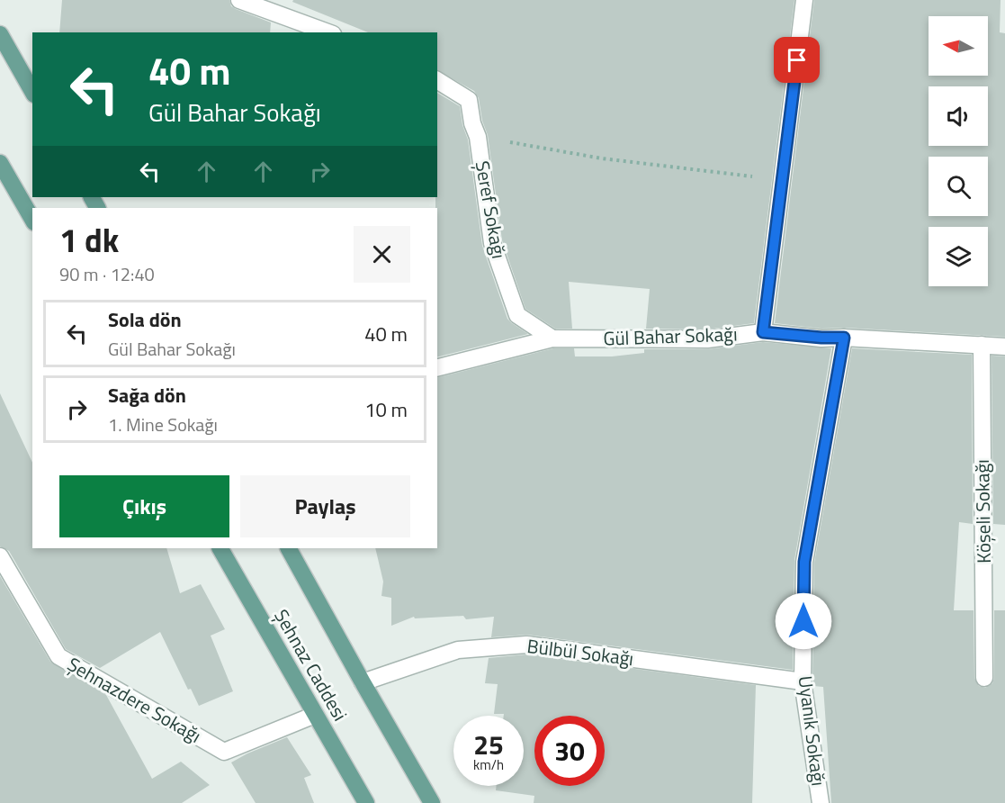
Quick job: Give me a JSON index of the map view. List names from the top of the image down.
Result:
{
  "streets": {
    "main road": ["Şehnaz Caddesi"],
    "street": [
      "Şeref Sokağı",
      "Gül Bahar Sokağı",
      "Köşeli Sokağı",
      "Bülbül Sokağı",
      "Şehnazdere Sokağı",
      "Uyanık Sokağı"
    ]
  },
  "crossings": [
    ["Şeref Sokağı", "Gül Bahar Sokağı"],
    ["Gül Bahar Sokağı", "Köşeli Sokağı"],
    ["Gül Bahar Sokağı", "Uyanık Sokağı"],
    ["Bülbül Sokağı", "Şehnaz Caddesi"],
    ["Bülbül Sokağı", "Uyanık Sokağı"],
    ["Şehnaz Caddesi", "Şehnazdere Sokağı"]
  ],
  "north": "left",
  "page": {
    "turn": ["40 m", "Gül Bahar Sokağı"],
    "heading": ["1 dk", "90 m · 12:40"],
    "list": [
      {
        "name": "Sola dön",
        "note": "Gül Bahar Sokağı",
        "value": "40 m"
      },
      {
        "name": "Sağa dön",
        "note": "1. Mine Sokağı",
        "value": "10 m"
      }
    ],
    "buttons": ["Çıkış", "Paylaş"],
    "speed": "25 km/h",
    "limit": "30"
  }
}
